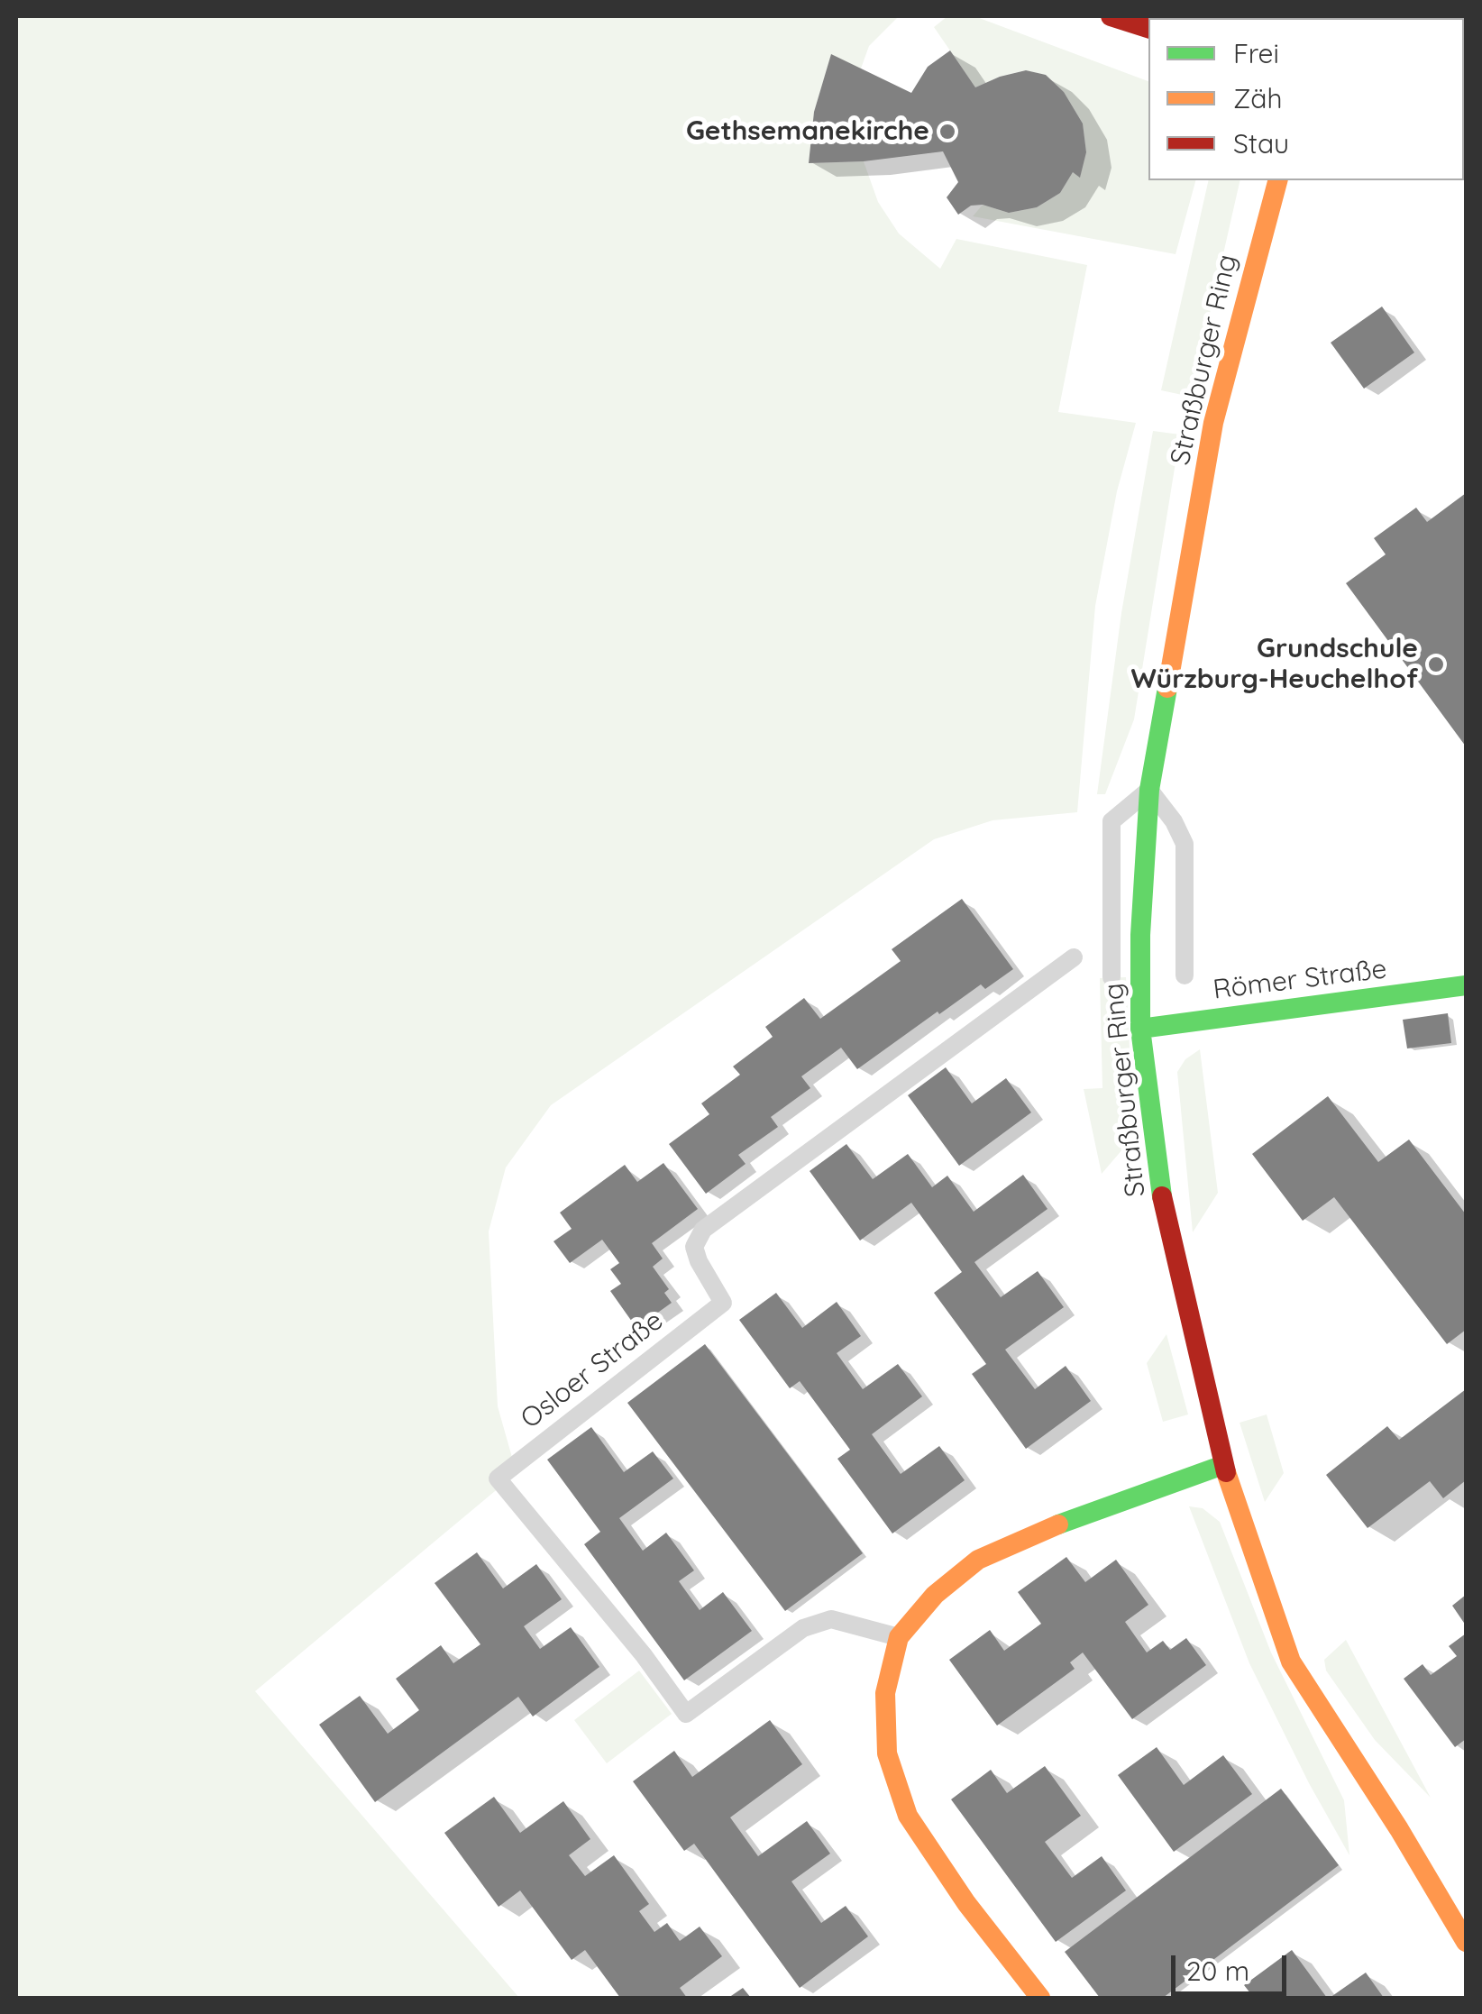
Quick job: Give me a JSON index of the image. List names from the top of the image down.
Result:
{
  "streets": {
    "street": ["Straßburger Ring", "Römer Straße"],
    "lane": ["Osloer Straße"]
  },
  "crossings": [
    ["Straßburger Ring", "Römer Straße"]
  ],
  "places": ["Gethsemanekirche", "Grundschule Würzburg-Heuchelhof"],
  "legend": ["Frei", "Zäh", "Stau"],
  "scale_bar": "20 m"
}
